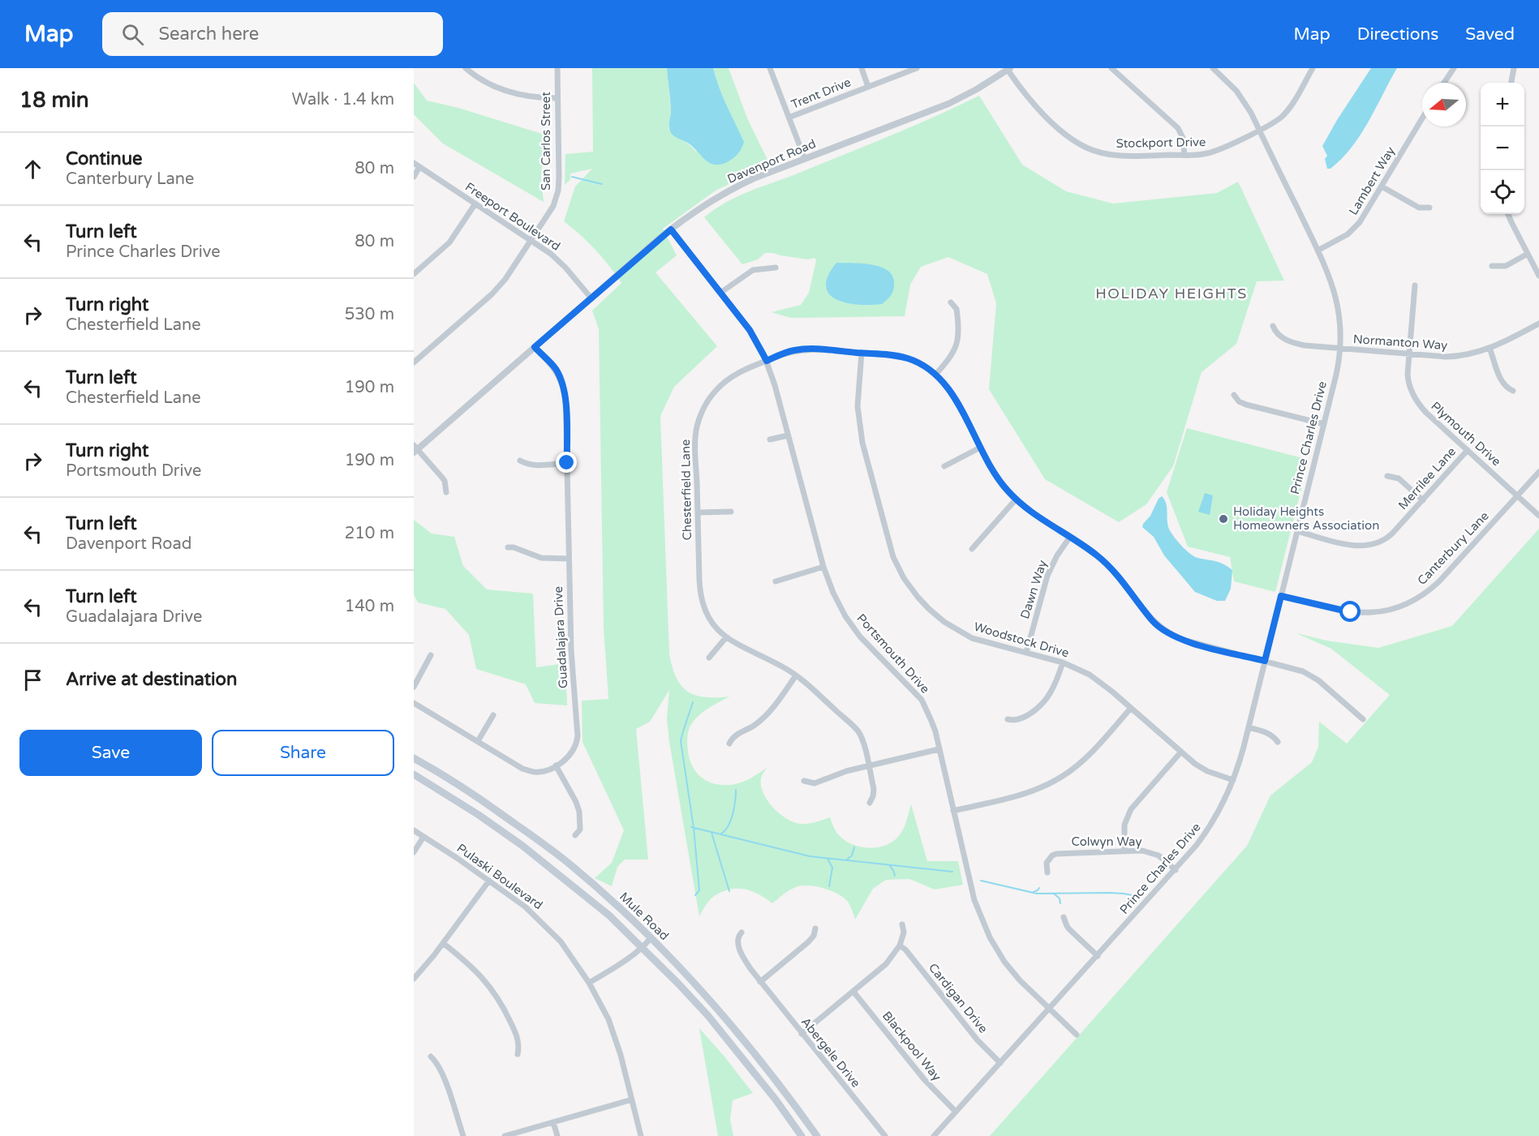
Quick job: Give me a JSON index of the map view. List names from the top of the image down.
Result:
{
  "streets": {
    "main road": ["Mule Road"],
    "street": [
      "Trent Drive",
      "San Carlos Street",
      "Stockport Drive",
      "Davenport Road",
      "Lambert Way",
      "Freeport Boulevard",
      "Normanton Way",
      "Plymouth Drive",
      "Prince Charles Drive",
      "Merrilee Lane",
      "Chesterfield Lane",
      "Canterbury Lane",
      "Dawn Way",
      "Guadalajara Drive",
      "Woodstock Drive",
      "Portsmouth Drive",
      "Colwyn Way",
      "Pulaski Boulevard",
      "Cardigan Drive",
      "Blackpool Way",
      "Abergele Drive"
    ]
  },
  "crossings": [
    ["San Carlos Street", "Freeport Boulevard"],
    ["Stockport Drive", "Davenport Road"],
    ["Stockport Drive", "Prince Charles Drive"],
    ["Davenport Road", "Freeport Boulevard"],
    ["Davenport Road", "Guadalajara Drive"],
    ["Davenport Road", "Portsmouth Drive"],
    ["Lambert Way", "Prince Charles Drive"],
    ["Normanton Way", "Plymouth Drive"],
    ["Normanton Way", "Prince Charles Drive"],
    ["Plymouth Drive", "Merrilee Lane"],
    ["Plymouth Drive", "Canterbury Lane"],
    ["Prince Charles Drive", "Merrilee Lane"],
    ["Prince Charles Drive", "Chesterfield Lane"],
    ["Prince Charles Drive", "Canterbury Lane"],
    ["Prince Charles Drive", "Woodstock Drive"],
    ["Prince Charles Drive", "Portsmouth Drive"],
    ["Prince Charles Drive", "Colwyn Way"],
    ["Prince Charles Drive", "Cardigan Drive"],
    ["Prince Charles Drive", "Blackpool Way"],
    ["Chesterfield Lane", "Dawn Way"],
    ["Chesterfield Lane", "Woodstock Drive"],
    ["Chesterfield Lane", "Portsmouth Drive"],
    ["Dawn Way", "Woodstock Drive"]
  ],
  "districts": ["HOLIDAY HEIGHTS"],
  "places": ["Holiday Heights Homeowners Association"],
  "north": "left",
  "page": {
    "header": "Map",
    "search": "Search here",
    "nav": ["Map", "Directions", "Saved"],
    "heading": ["18 min", "Walk · 1.4 km"],
    "map_buttons": ["+", "−"],
    "list": [
      ["Continue", "Canterbury Lane", "80 m"],
      ["Turn left", "Prince Charles Drive", "80 m"],
      ["Turn right", "Chesterfield Lane", "530 m"],
      ["Turn left", "Chesterfield Lane", "190 m"],
      ["Turn right", "Portsmouth Drive", "190 m"],
      ["Turn left", "Davenport Road", "210 m"],
      ["Turn left", "Guadalajara Drive", "140 m"],
      "Arrive at destination"
    ],
    "buttons": ["Save", "Share"]
  }
}
